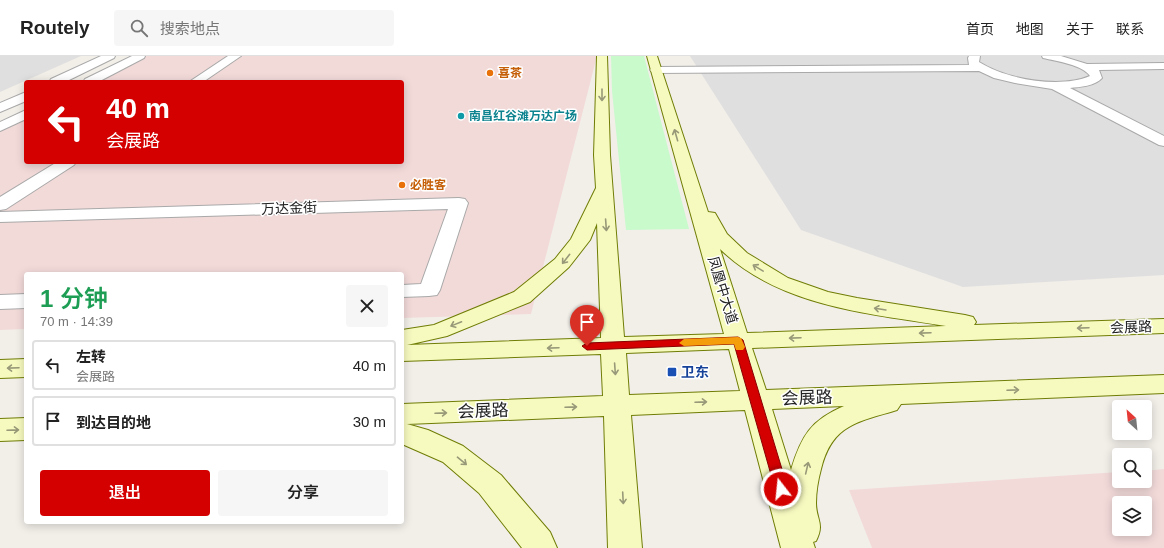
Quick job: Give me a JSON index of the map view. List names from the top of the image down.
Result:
{
  "streets": {
    "main road": ["凤凰中大道", "会展路"],
    "street": ["万达金街"]
  },
  "crossings": [
    ["凤凰中大道", "会展路"]
  ],
  "places": {
    "other": ["喜茶", "南昌红谷滩万达广场", "必胜客"],
    "transit": ["卫东"]
  },
  "north": "top left",
  "page": {
    "header": "Routely",
    "search": "搜索地点",
    "nav": [
      "首页",
      "地图",
      "关于",
      "联系"
    ],
    "turn": ["40 m", "会展路"],
    "heading": ["1 分钟", "70 m · 14:39"],
    "list": [
      {
        "name": "左转",
        "note": "会展路",
        "value": "40 m"
      },
      {
        "name": "到达目的地",
        "value": "30 m"
      }
    ],
    "buttons": ["退出", "分享"]
  }
}
